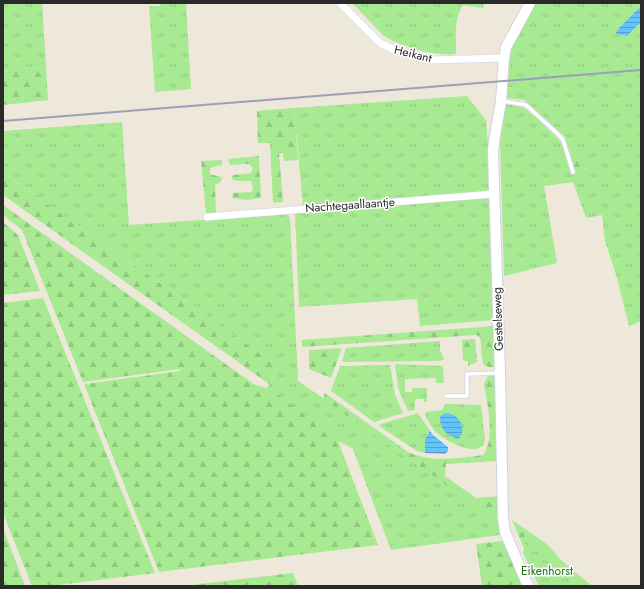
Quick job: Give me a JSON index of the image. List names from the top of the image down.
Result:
{
  "streets": {
    "street": ["Heikant", "Nachtegaallaantje", "Gestelseweg"]
  },
  "crossings": [
    ["Heikant", "Gestelseweg"],
    ["Nachtegaallaantje", "Gestelseweg"]
  ],
  "parks": ["Eikenhorst"]
}
